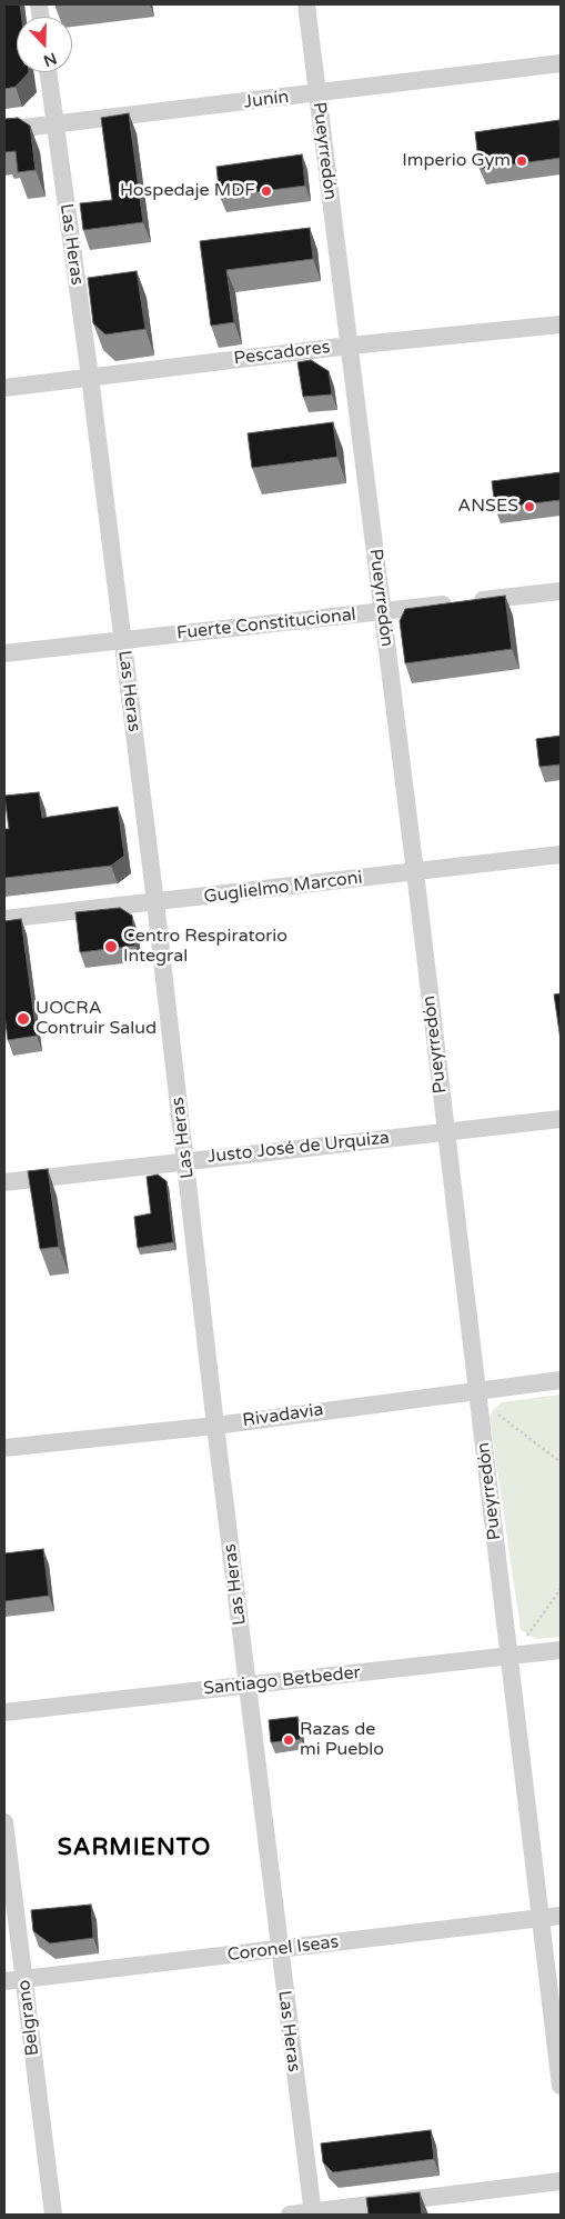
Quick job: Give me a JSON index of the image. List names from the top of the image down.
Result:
{
  "streets": {
    "street": [
      "Junín",
      "Pueyrredón",
      "Las Heras",
      "Pescadores",
      "Fuerte Constitucional",
      "Guglielmo Marconi",
      "Justo José de Urquiza",
      "Rivadavia",
      "Santiago Betbeder",
      "Coronel Iseas",
      "Belgrano"
    ]
  },
  "crossings": [
    ["Junín", "Pueyrredón"],
    ["Junín", "Las Heras"],
    ["Pueyrredón", "Pescadores"],
    ["Pueyrredón", "Fuerte Constitucional"],
    ["Pueyrredón", "Guglielmo Marconi"],
    ["Pueyrredón", "Justo José de Urquiza"],
    ["Pueyrredón", "Rivadavia"],
    ["Pueyrredón", "Santiago Betbeder"],
    ["Pueyrredón", "Coronel Iseas"],
    ["Las Heras", "Pescadores"],
    ["Las Heras", "Fuerte Constitucional"],
    ["Las Heras", "Guglielmo Marconi"],
    ["Las Heras", "Justo José de Urquiza"],
    ["Las Heras", "Rivadavia"],
    ["Las Heras", "Santiago Betbeder"],
    ["Las Heras", "Coronel Iseas"],
    ["Coronel Iseas", "Belgrano"]
  ],
  "districts": ["SARMIENTO"],
  "places": [
    "Imperio Gym",
    "Hospedaje MDF",
    "ANSES",
    "Centro Respiratorio Integral",
    "UOCRA Contruir Salud",
    "Razas de mi Pueblo"
  ],
  "north": "bottom"
}
